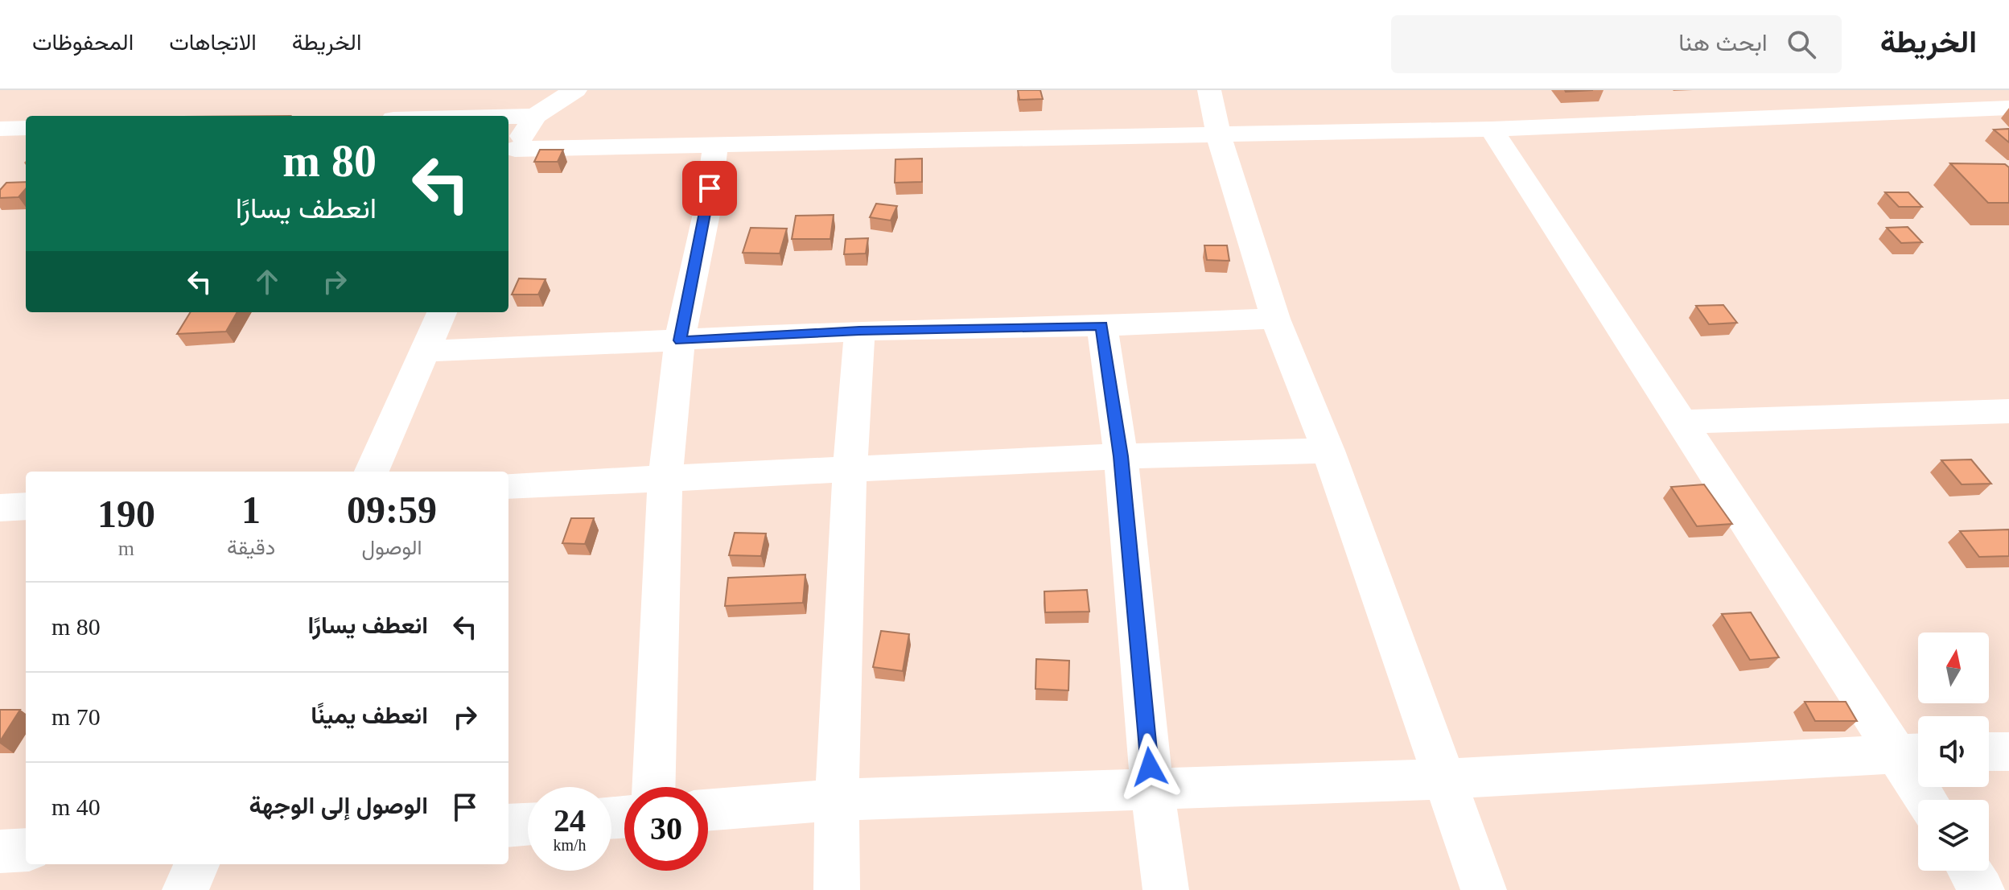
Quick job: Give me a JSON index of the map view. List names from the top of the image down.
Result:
{
  "north": "top",
  "page": {
    "header": "الخريطة",
    "search": "ابحث هنا",
    "nav": ["الخريطة", "الاتجاهات", "المحفوظات"],
    "turn": ["80 m", "انعطف يسارًا"],
    "eta": [
      "09:59",
      "الوصول",
      "1",
      "دقيقة",
      "190",
      "m"
    ],
    "list": [
      {
        "name": "انعطف يسارًا",
        "value": "80 m"
      },
      {
        "name": "انعطف يمينًا",
        "value": "70 m"
      },
      {
        "name": "الوصول إلى الوجهة",
        "value": "40 m"
      }
    ],
    "speed": "24 km/h",
    "limit": "30"
  }
}
